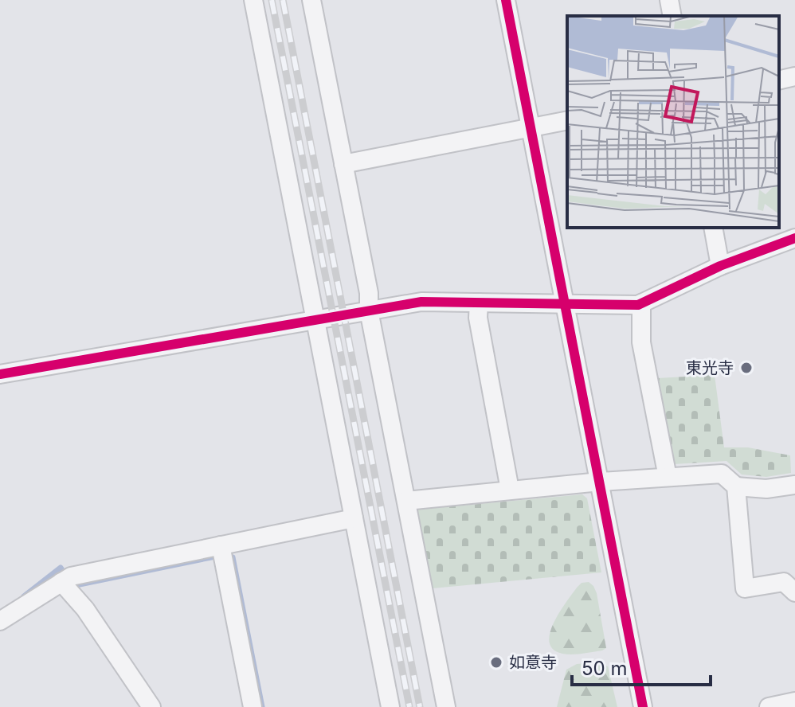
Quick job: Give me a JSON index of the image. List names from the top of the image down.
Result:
{
  "places": ["東光寺", "如意寺"],
  "scale_bar": "50 m"
}
